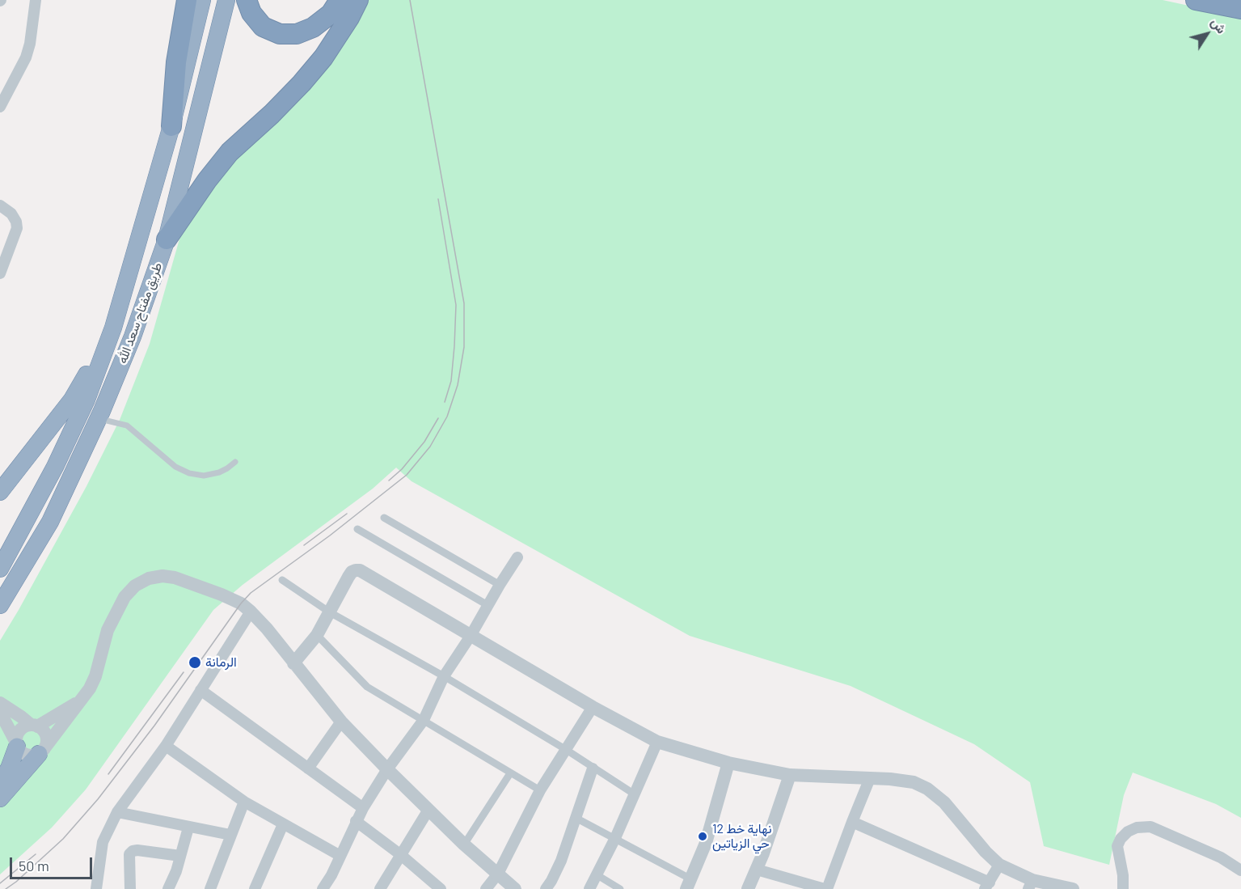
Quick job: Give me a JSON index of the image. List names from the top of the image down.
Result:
{
  "streets": {
    "highway": ["طريق مفتاح سعد الله"]
  },
  "places": ["الرمانة", "نهاية خط 12 حي الزياتين"],
  "scale_bar": "50 m",
  "north": "top right"
}
